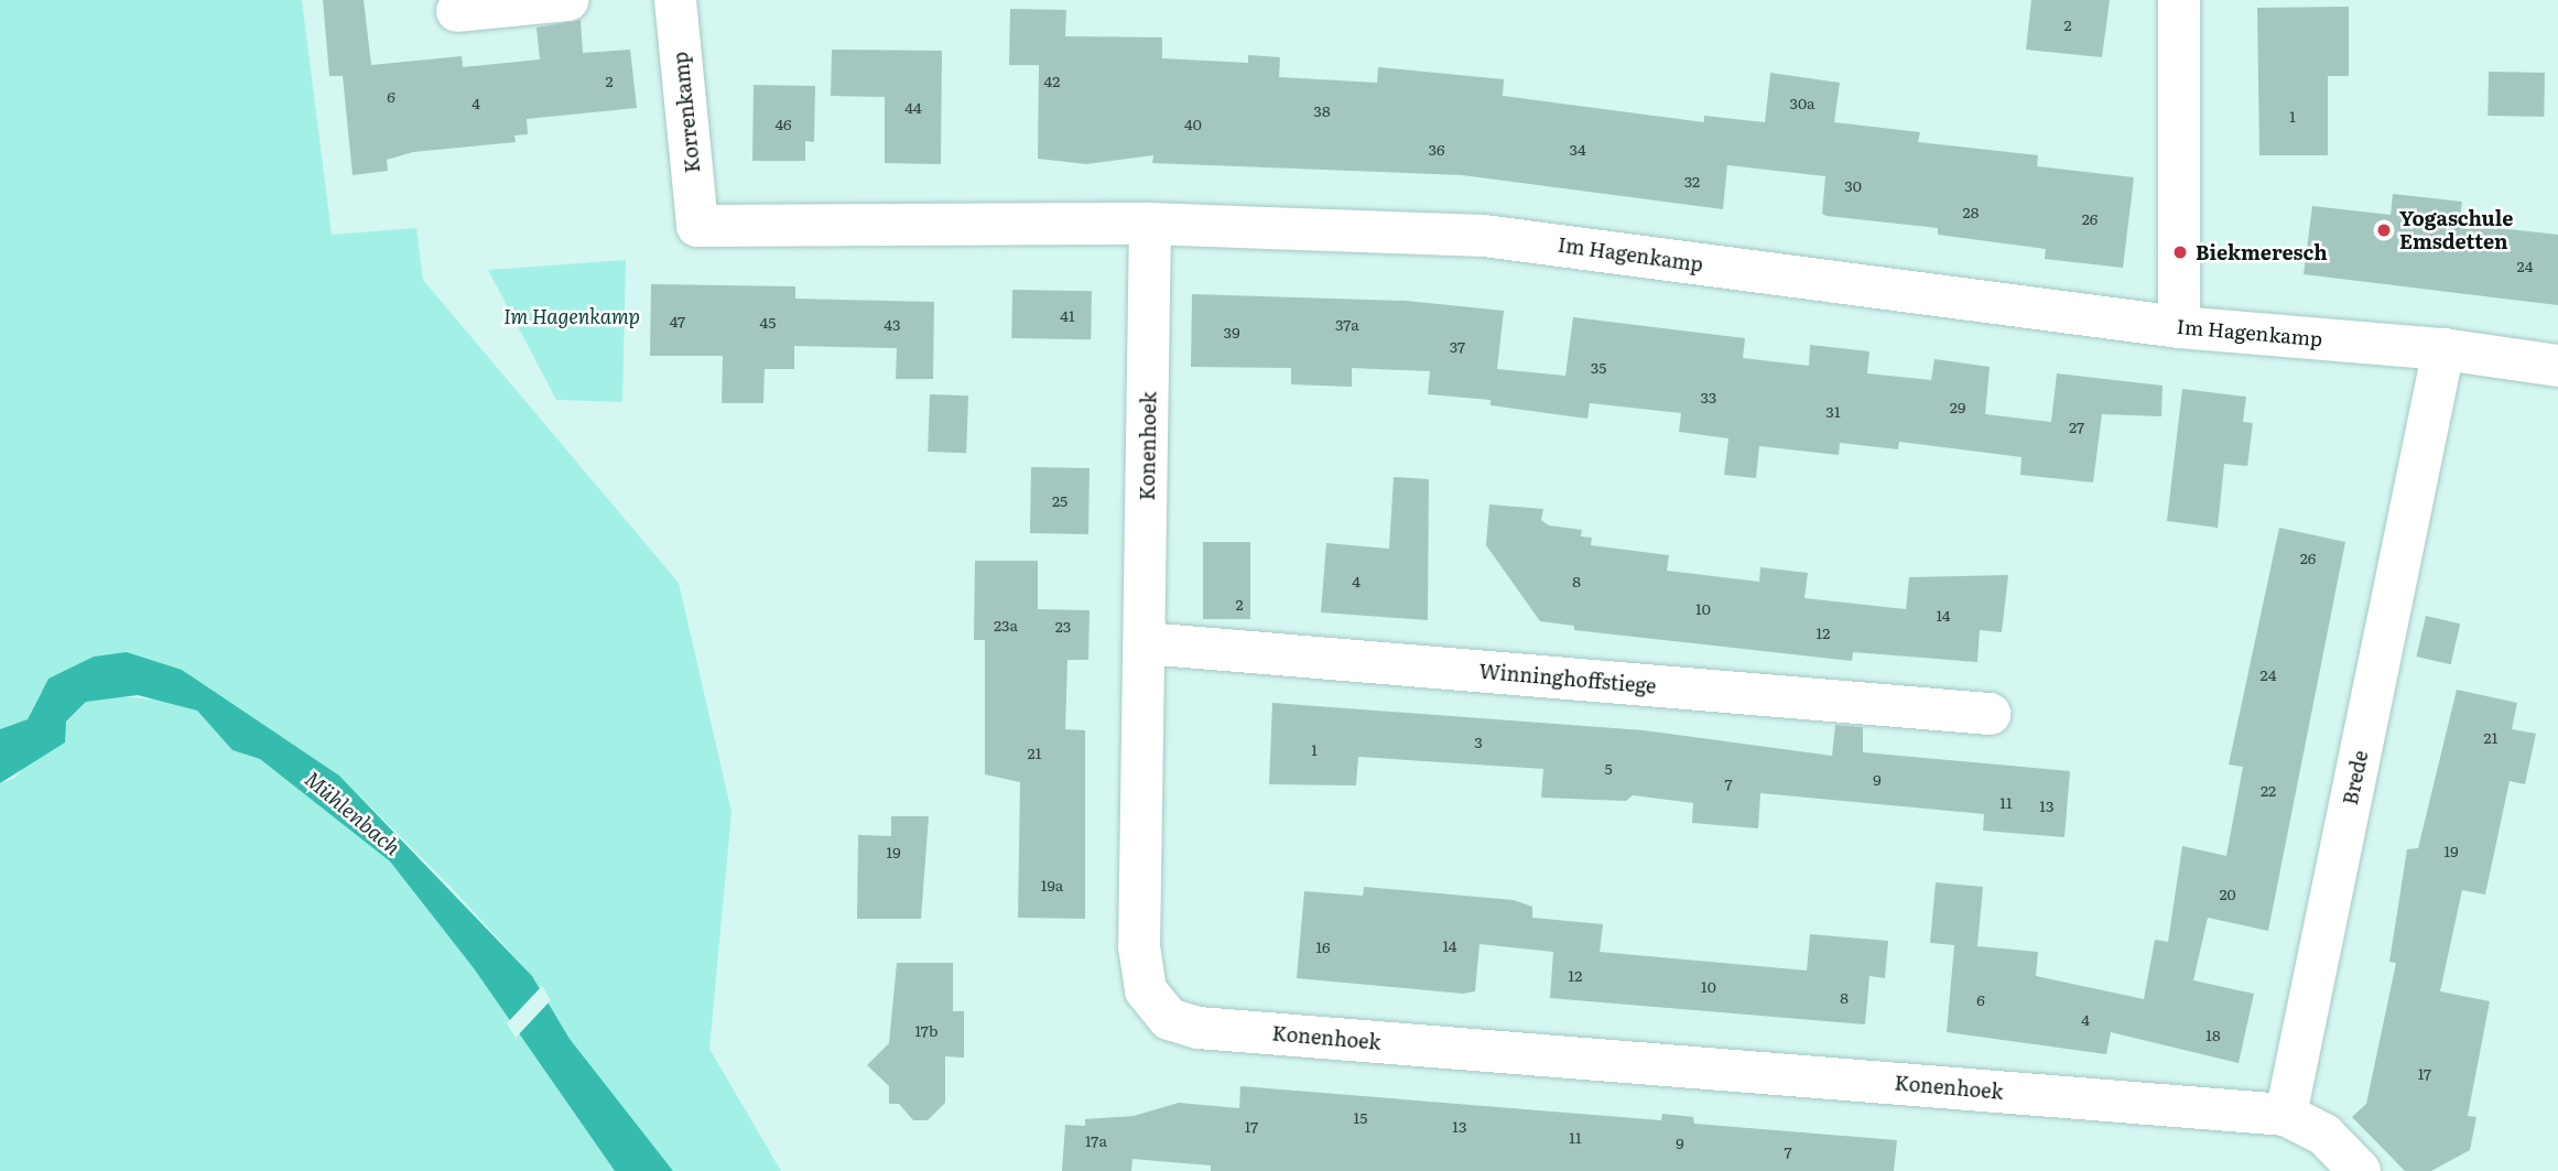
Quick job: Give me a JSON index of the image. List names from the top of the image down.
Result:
{
  "streets": {
    "street": [
      "Korrenkamp",
      "Im Hagenkamp",
      "Konenhoek",
      "Winninghoffstiege",
      "Brede"
    ]
  },
  "crossings": [
    ["Korrenkamp", "Im Hagenkamp"],
    ["Im Hagenkamp", "Konenhoek"],
    ["Im Hagenkamp", "Brede"],
    ["Konenhoek", "Winninghoffstiege"],
    ["Konenhoek", "Brede"]
  ],
  "water": ["Mühlenbach"],
  "parks": ["Im Hagenkamp"],
  "places": ["Yogaschule Emsdetten", "Biekmeresch"],
  "house_numbers": [
    "2",
    "2",
    "42",
    "6",
    "4",
    "30a",
    "44",
    "38",
    "1",
    "46",
    "40",
    "36",
    "34",
    "32",
    "30",
    "28",
    "26",
    "24",
    "41",
    "47",
    "45",
    "43",
    "37a",
    "39",
    "37",
    "35",
    "33",
    "29",
    "31",
    "27",
    "25",
    "26",
    "4",
    "8",
    "2",
    "10",
    "14",
    "23a",
    "23",
    "12",
    "24",
    "21",
    "3",
    "1",
    "21",
    "5",
    "9",
    "7",
    "22",
    "11",
    "13",
    "19",
    "19",
    "19a",
    "20",
    "14",
    "16",
    "12",
    "10",
    "8",
    "6",
    "4",
    "17b",
    "18",
    "17",
    "15",
    "17",
    "13",
    "11",
    "17a",
    "9",
    "7"
  ]
}
